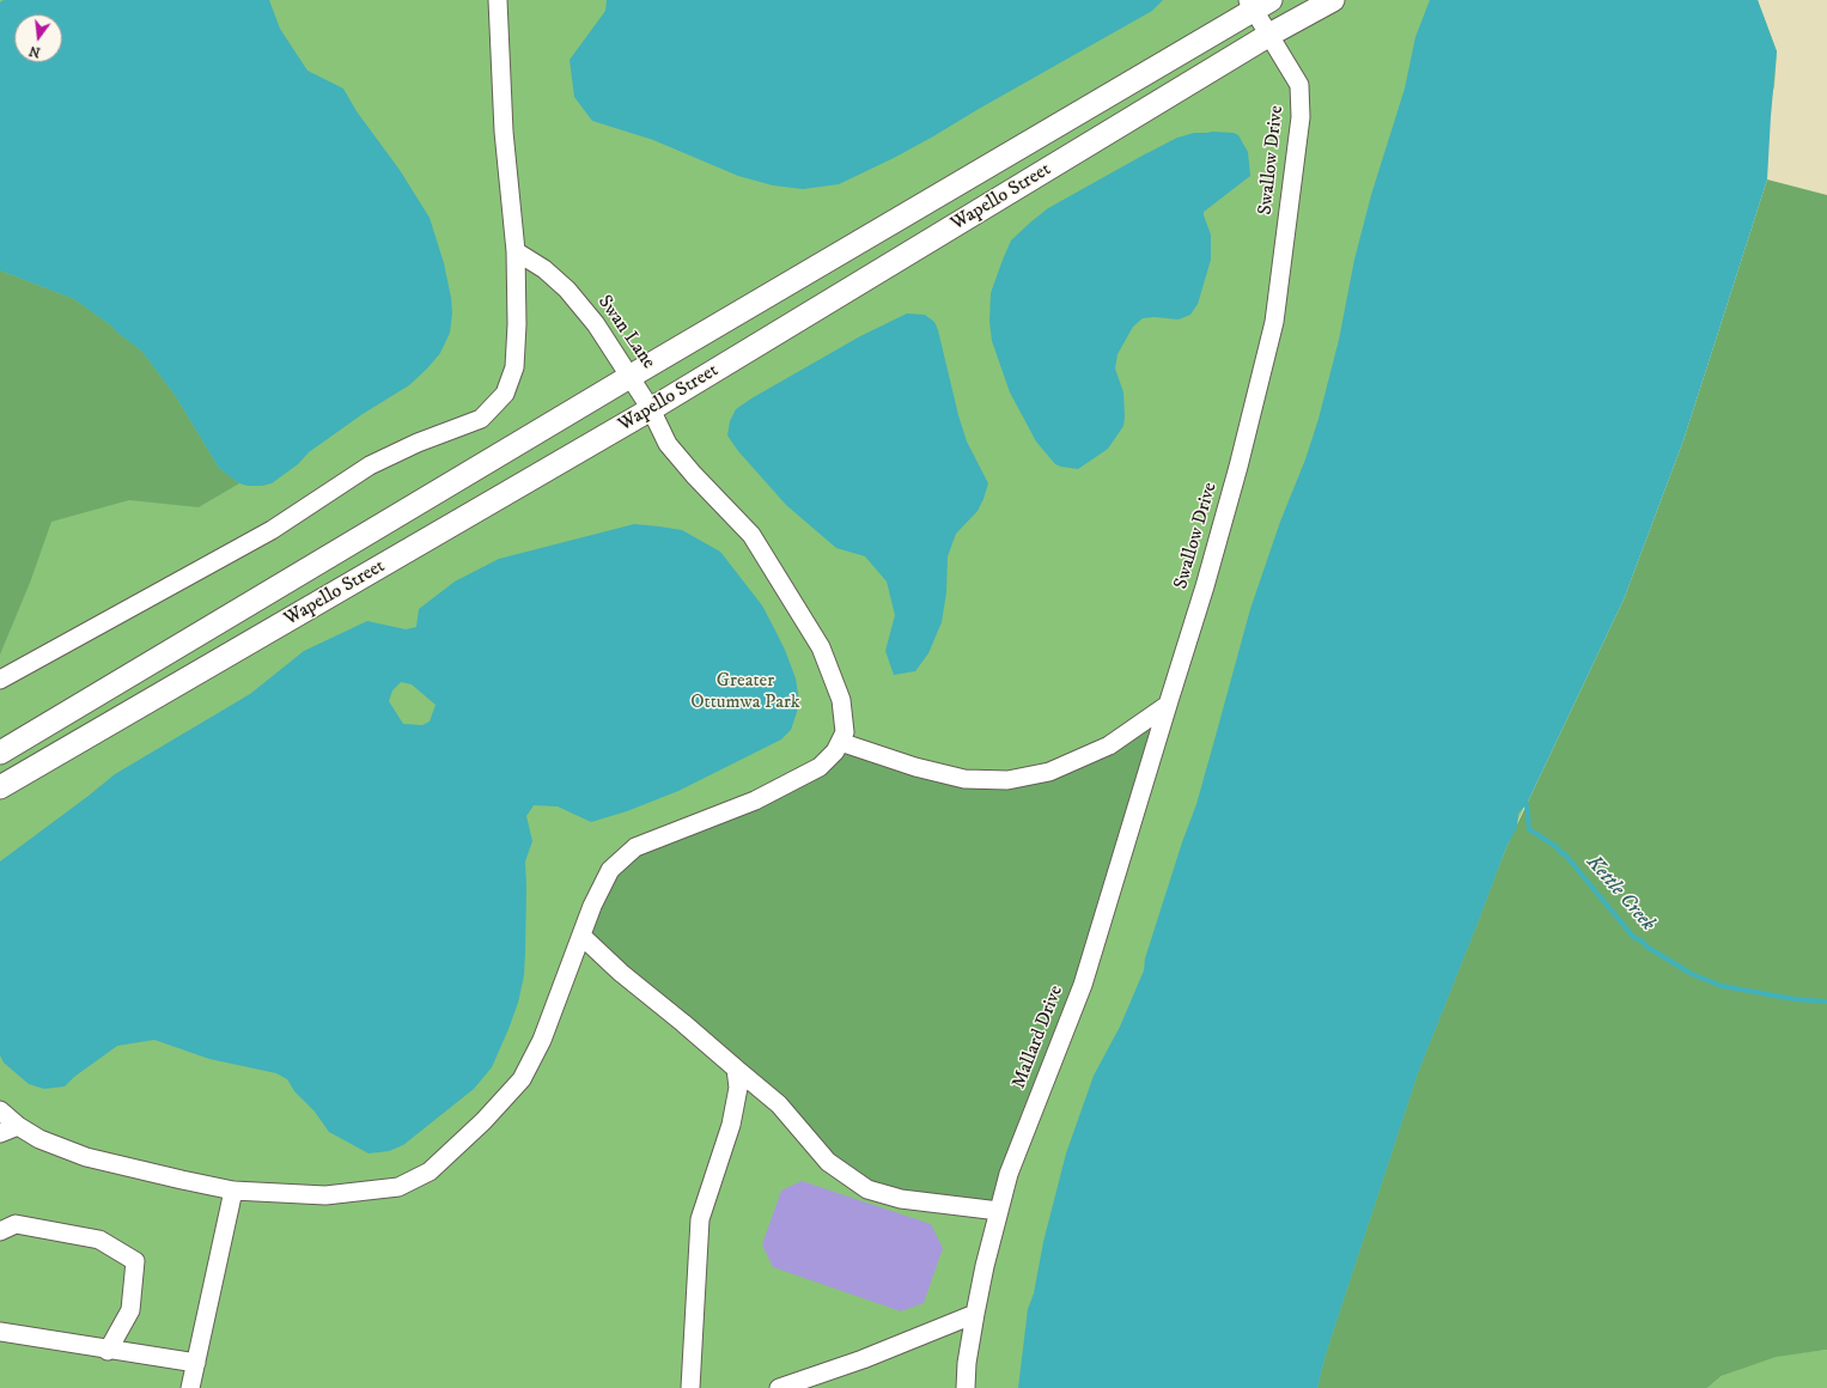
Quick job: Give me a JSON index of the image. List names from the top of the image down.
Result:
{
  "streets": {
    "main road": ["Wapello Street"],
    "lane": ["Swallow Drive", "Swan Lane", "Mallard Drive"]
  },
  "crossings": [
    ["Swallow Drive", "Wapello Street"],
    ["Swallow Drive", "Mallard Drive"],
    ["Wapello Street", "Swan Lane"]
  ],
  "water": ["Kettle Creek"],
  "parks": ["Greater Ottumwa Park"],
  "north": "bottom"
}
